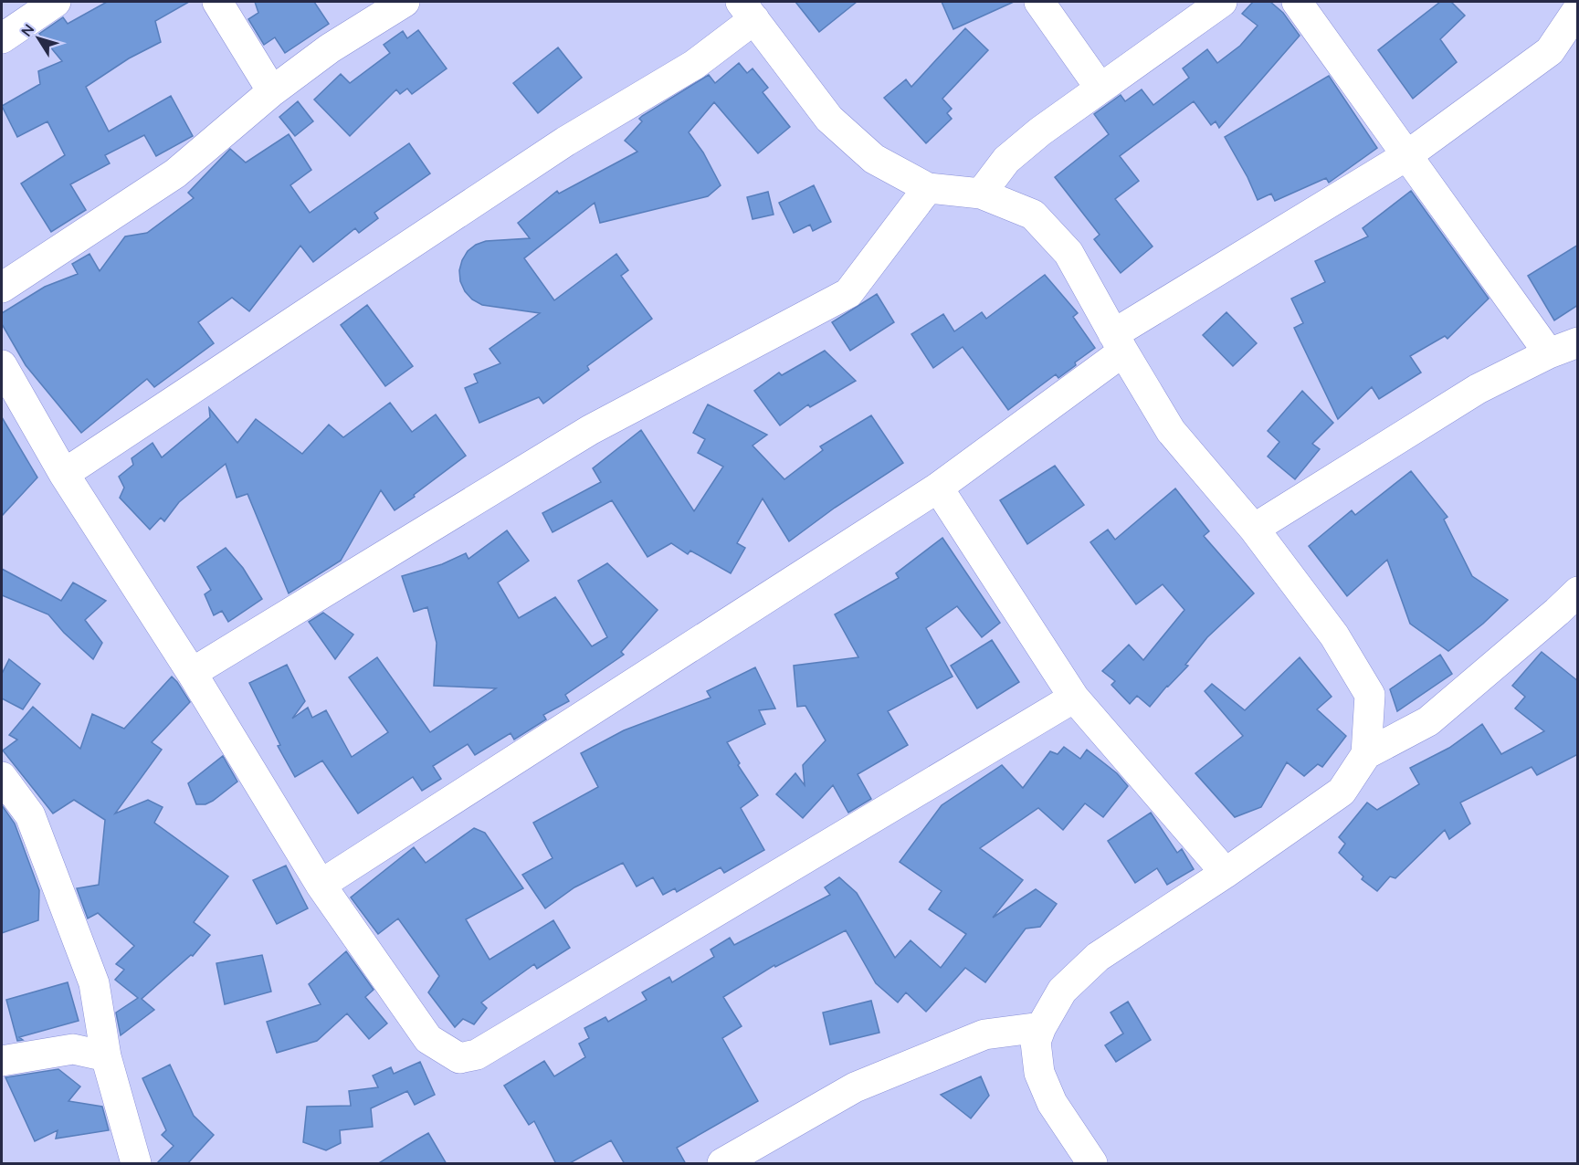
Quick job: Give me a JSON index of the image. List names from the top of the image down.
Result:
{
  "north": "top left"
}
